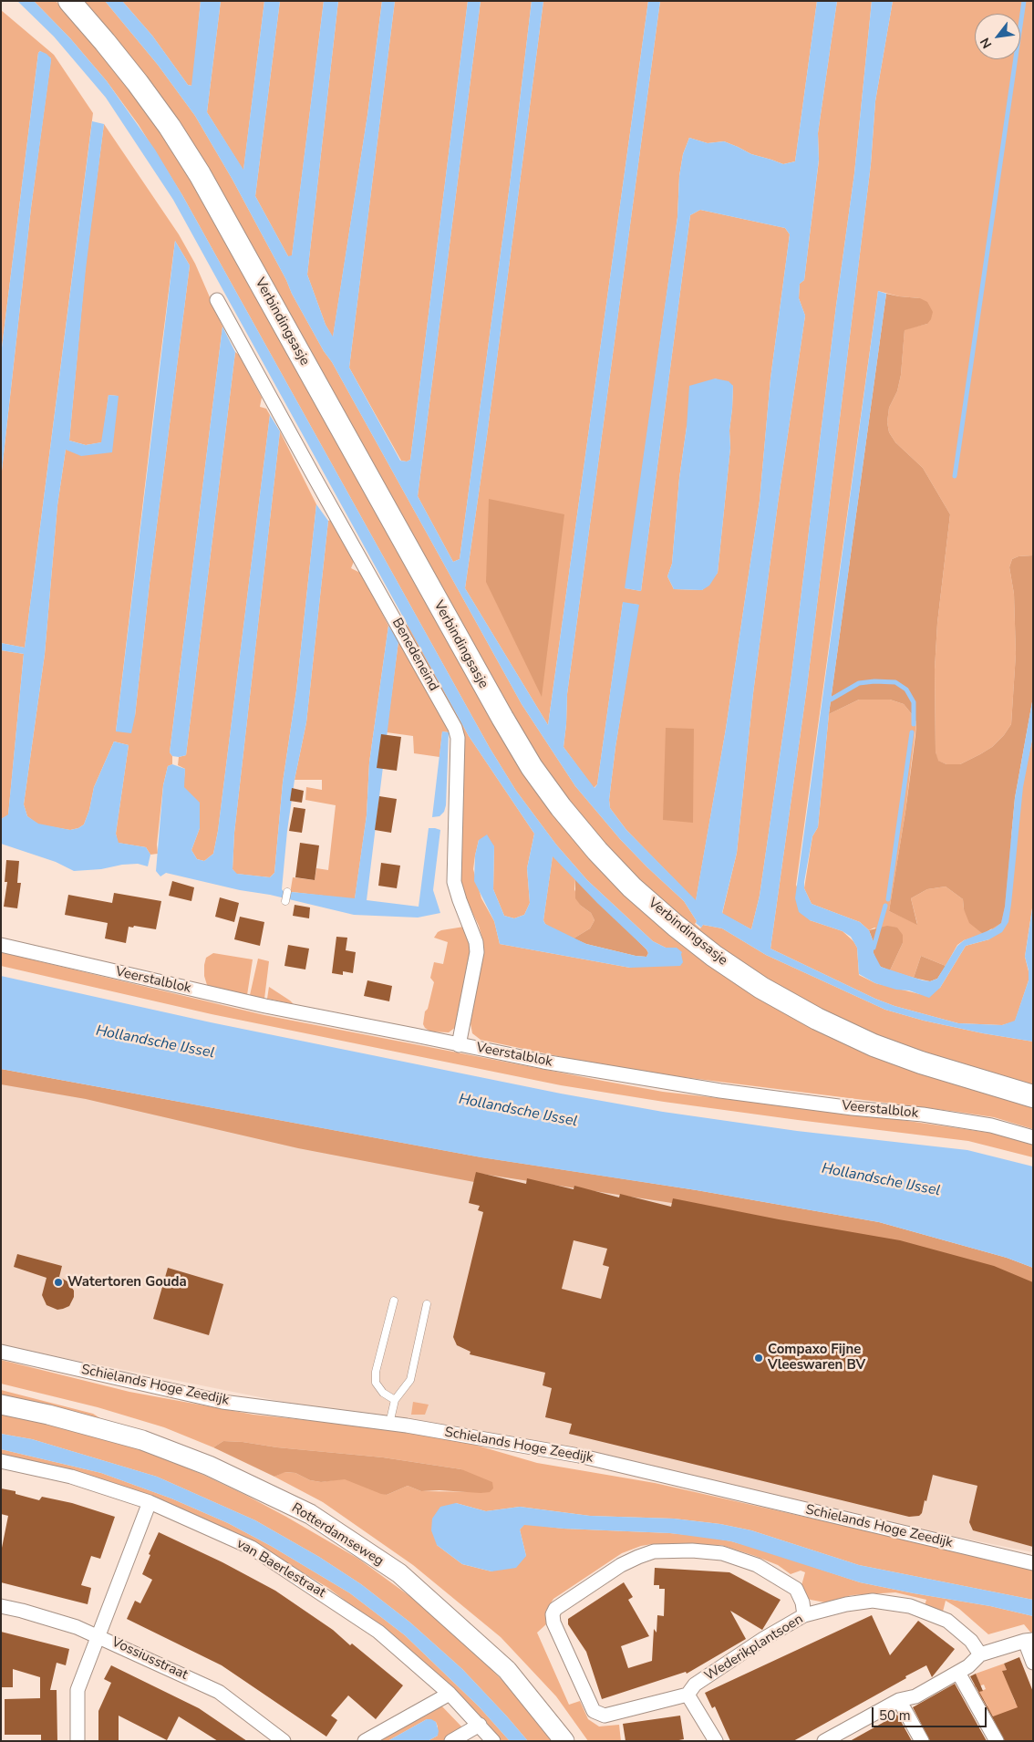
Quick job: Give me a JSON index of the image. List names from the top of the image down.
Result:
{
  "streets": {
    "main road": ["Verbindingsasje", "Rotterdamseweg"],
    "street": [
      "Benedeneind",
      "Veerstalblok",
      "Schielands Hoge Zeedijk",
      "van Baerlestraat",
      "Wederikplantsoen",
      "Vossiusstraat"
    ]
  },
  "crossings": [
    ["Benedeneind", "Veerstalblok"]
  ],
  "water": ["Hollandsche IJssel"],
  "places": ["Watertoren Gouda", "Compaxo Fijne Vleeswaren BV"],
  "scale_bar": "50 m",
  "north": "bottom left"
}
